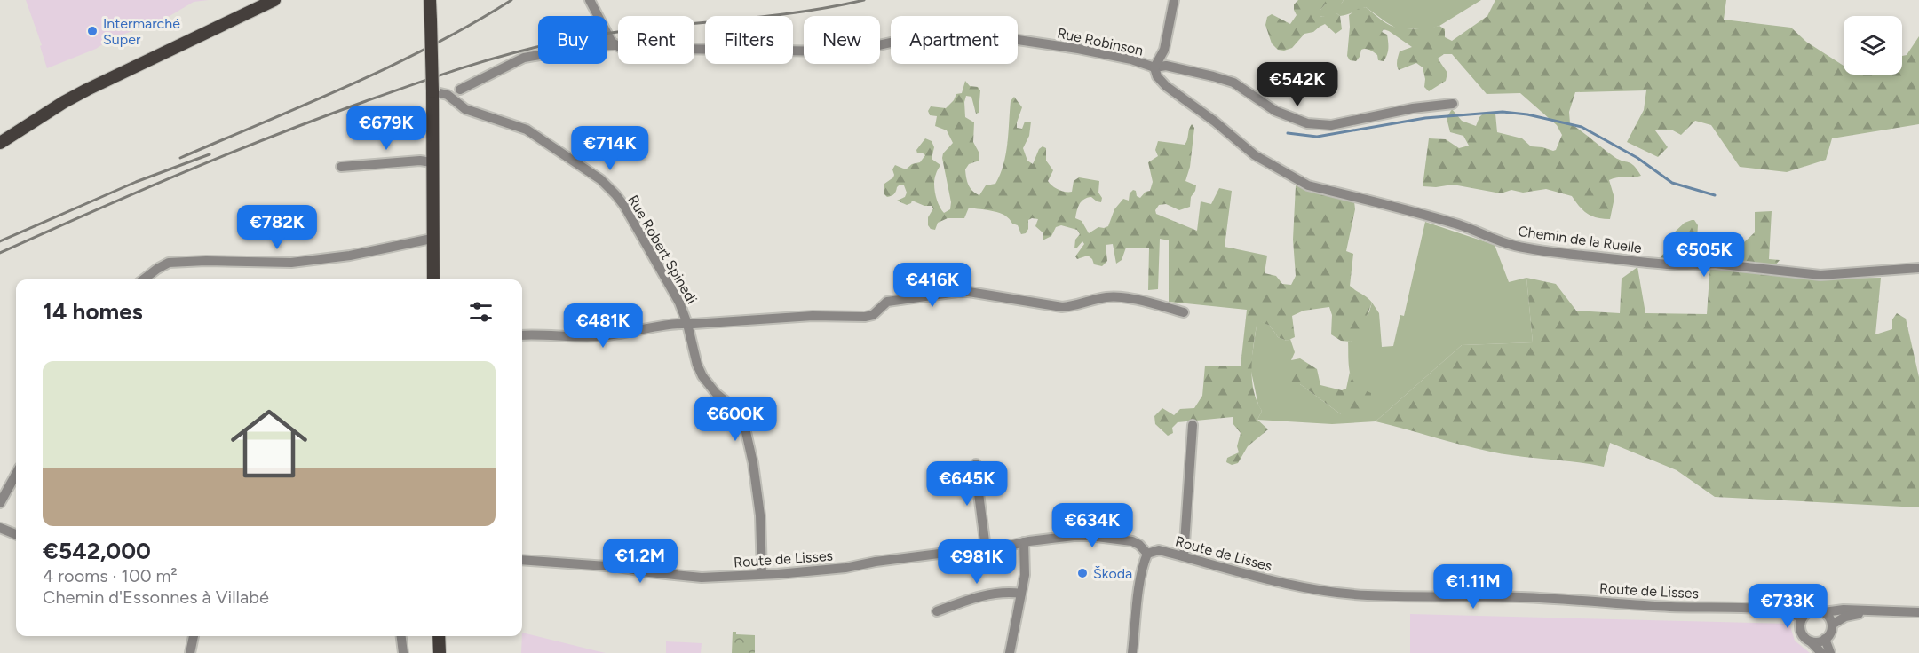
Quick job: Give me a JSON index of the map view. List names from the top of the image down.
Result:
{
  "streets": {
    "street": [
      "Rue Robinson",
      "Chemin de la Ruelle",
      "Rue Robert Spinedi",
      "Route de Lisses"
    ]
  },
  "crossings": [
    ["Rue Robinson", "Chemin de la Ruelle"],
    ["Rue Robert Spinedi", "Route de Lisses"]
  ],
  "places": ["Intermarché Super", "Škoda"],
  "page": {
    "chip": [
      "Buy",
      "Rent",
      "Filters",
      "New",
      "Apartment"
    ],
    "price": [
      "€542K",
      "€679K",
      "€714K",
      "€782K",
      "€505K",
      "€416K",
      "€481K",
      "€600K",
      "€645K",
      "€634K",
      "€1.2M",
      "€981K",
      "€1.11M",
      "€733K"
    ],
    "heading": "14 homes",
    "list": [
      {
        "name": "€542,000",
        "note": "4 rooms · 100 m² · Chemin d'Essonnes à Villabé"
      }
    ]
  }
}
